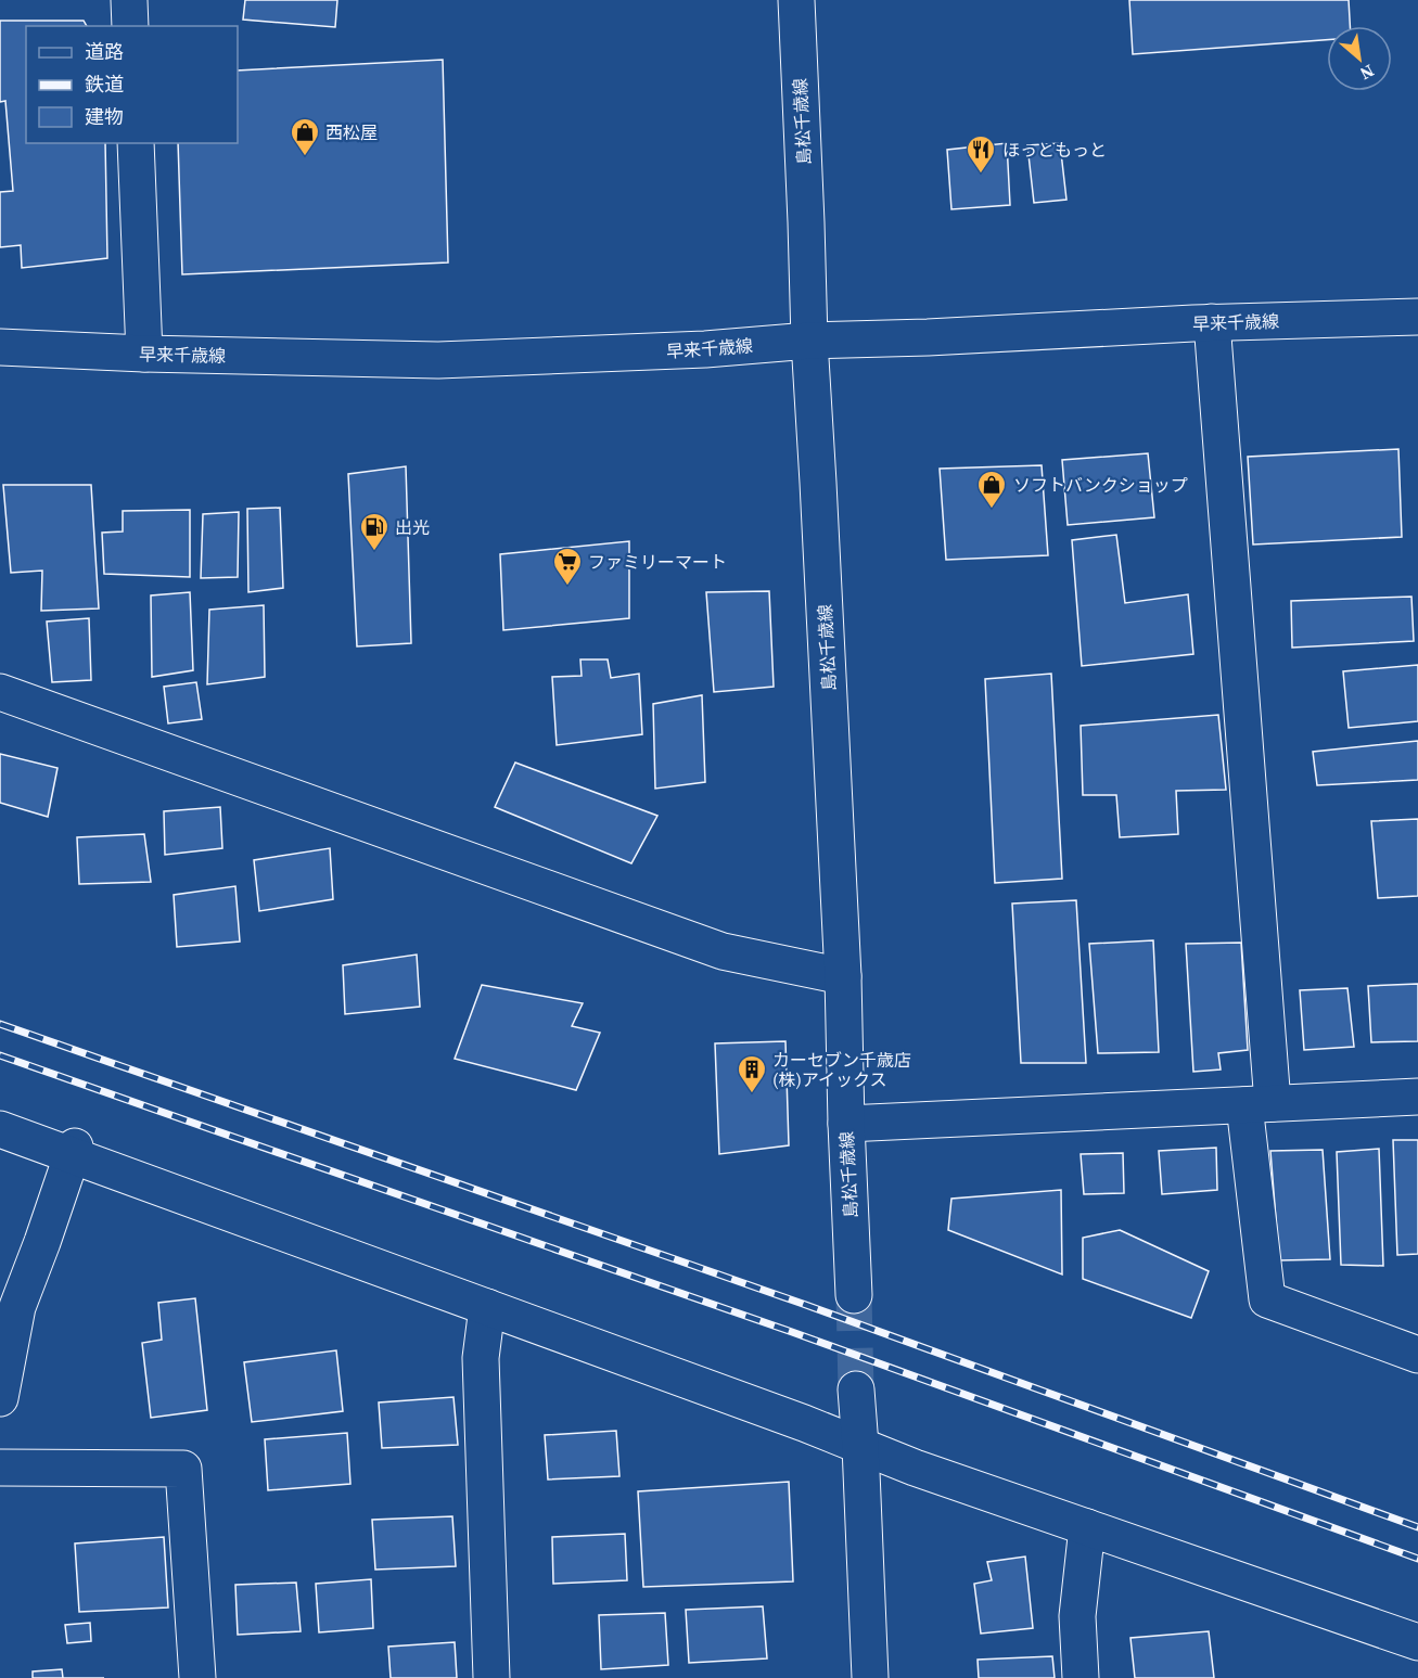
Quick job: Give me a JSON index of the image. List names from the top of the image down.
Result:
{
  "streets": {
    "street": ["島松千歳線", "早来千歳線"]
  },
  "crossings": [
    ["島松千歳線", "早来千歳線"]
  ],
  "places": {
    "shop": ["西松屋", "ソフトバンクショップ"],
    "restaurant": ["ほっともっと"],
    "fuel station": ["出光"],
    "supermarket": ["ファミリーマート"],
    "building": ["カーセブン千歳店 (株)アイックス"]
  },
  "legend": ["道路", "鉄道", "建物"],
  "north": "bottom right"
}
